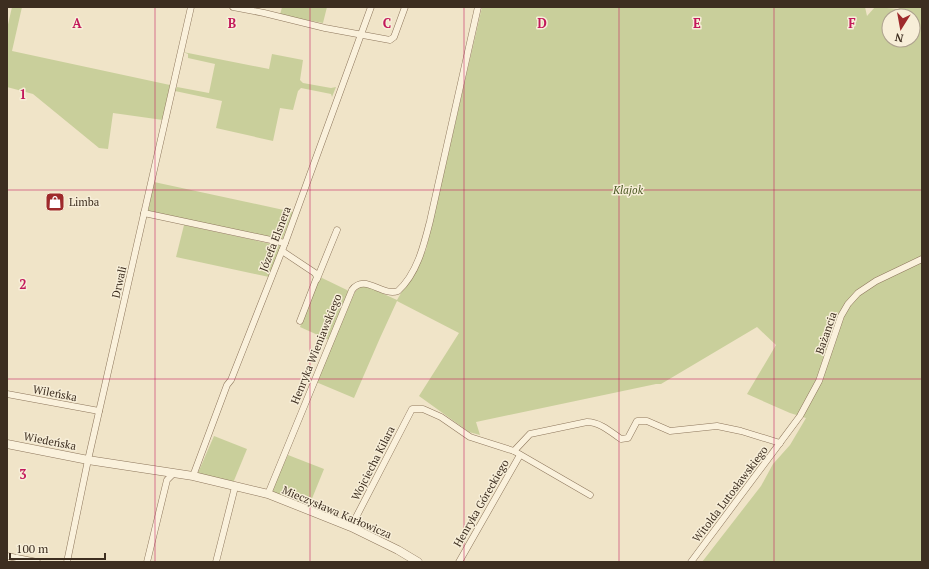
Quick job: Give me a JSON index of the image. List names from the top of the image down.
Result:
{
  "streets": {
    "street": [
      "Józefa Elsnera",
      "Drwali",
      "Bażancia",
      "Henryka Wieniawskiego",
      "Wileńska",
      "Wiedeńska",
      "Wojciecha Kilara",
      "Witolda Lutosławskiego",
      "Henryka Góreckiego",
      "Mieczysława Karłowicza"
    ]
  },
  "crossings": [
    ["Drwali", "Wileńska"],
    ["Drwali", "Wiedeńska"],
    ["Bażancia", "Witolda Lutosławskiego"],
    ["Henryka Wieniawskiego", "Mieczysława Karłowicza"],
    ["Wojciecha Kilara", "Henryka Góreckiego"],
    ["Wojciecha Kilara", "Mieczysława Karłowicza"],
    ["Witolda Lutosławskiego", "Henryka Góreckiego"]
  ],
  "parks": ["Klajok"],
  "places": {
    "shop": ["Limba"]
  },
  "scale_bar": "100 m",
  "north": "bottom",
  "grid": {
    "columns": [
      "A",
      "B",
      "C",
      "D",
      "E",
      "F"
    ],
    "rows": ["1", "2", "3"]
  }
}
